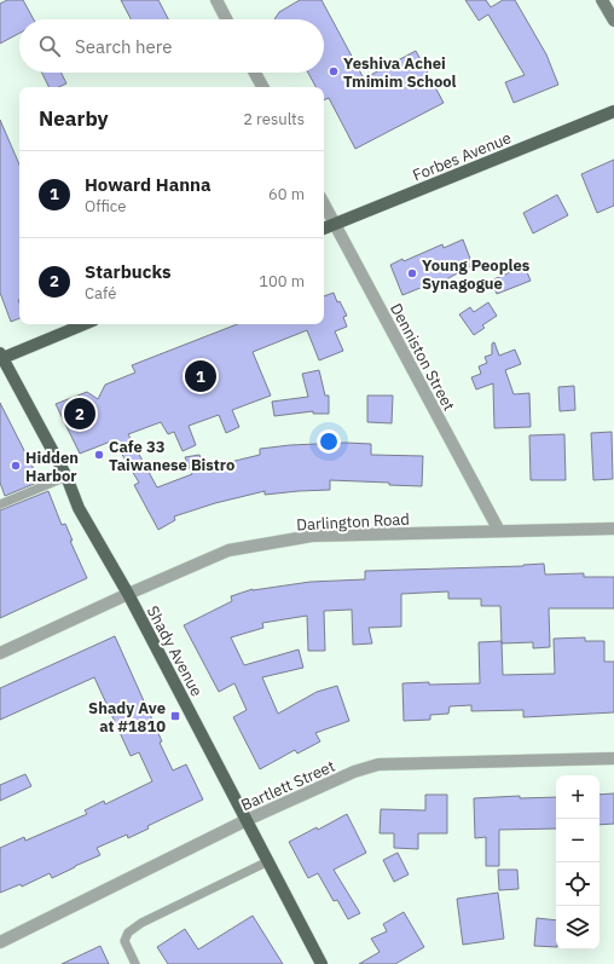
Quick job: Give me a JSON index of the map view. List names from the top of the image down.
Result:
{
  "streets": {
    "main road": ["Forbes Avenue", "Shady Avenue"],
    "street": ["Denniston Street", "Darlington Road", "Bartlett Street"]
  },
  "crossings": [
    ["Forbes Avenue", "Denniston Street"],
    ["Denniston Street", "Darlington Road"],
    ["Darlington Road", "Shady Avenue"],
    ["Shady Avenue", "Bartlett Street"]
  ],
  "places": {
    "other": [
      "Yeshiva Achei Tmimim School",
      "Young Peoples Synagogue",
      "Cafe 33 Taiwanese Bistro",
      "Hidden Harbor"
    ],
    "transit": ["Shady Ave at #1810"]
  },
  "page": {
    "search": "Search here",
    "heading": ["Nearby", "2 results"],
    "list": [
      {
        "mark": "1",
        "name": "Howard Hanna",
        "note": "Office",
        "value": "60 m"
      },
      {
        "mark": "2",
        "name": "Starbucks",
        "note": "Café",
        "value": "100 m"
      }
    ],
    "pins": ["1", "2"],
    "map_buttons": ["+", "−"]
  }
}
